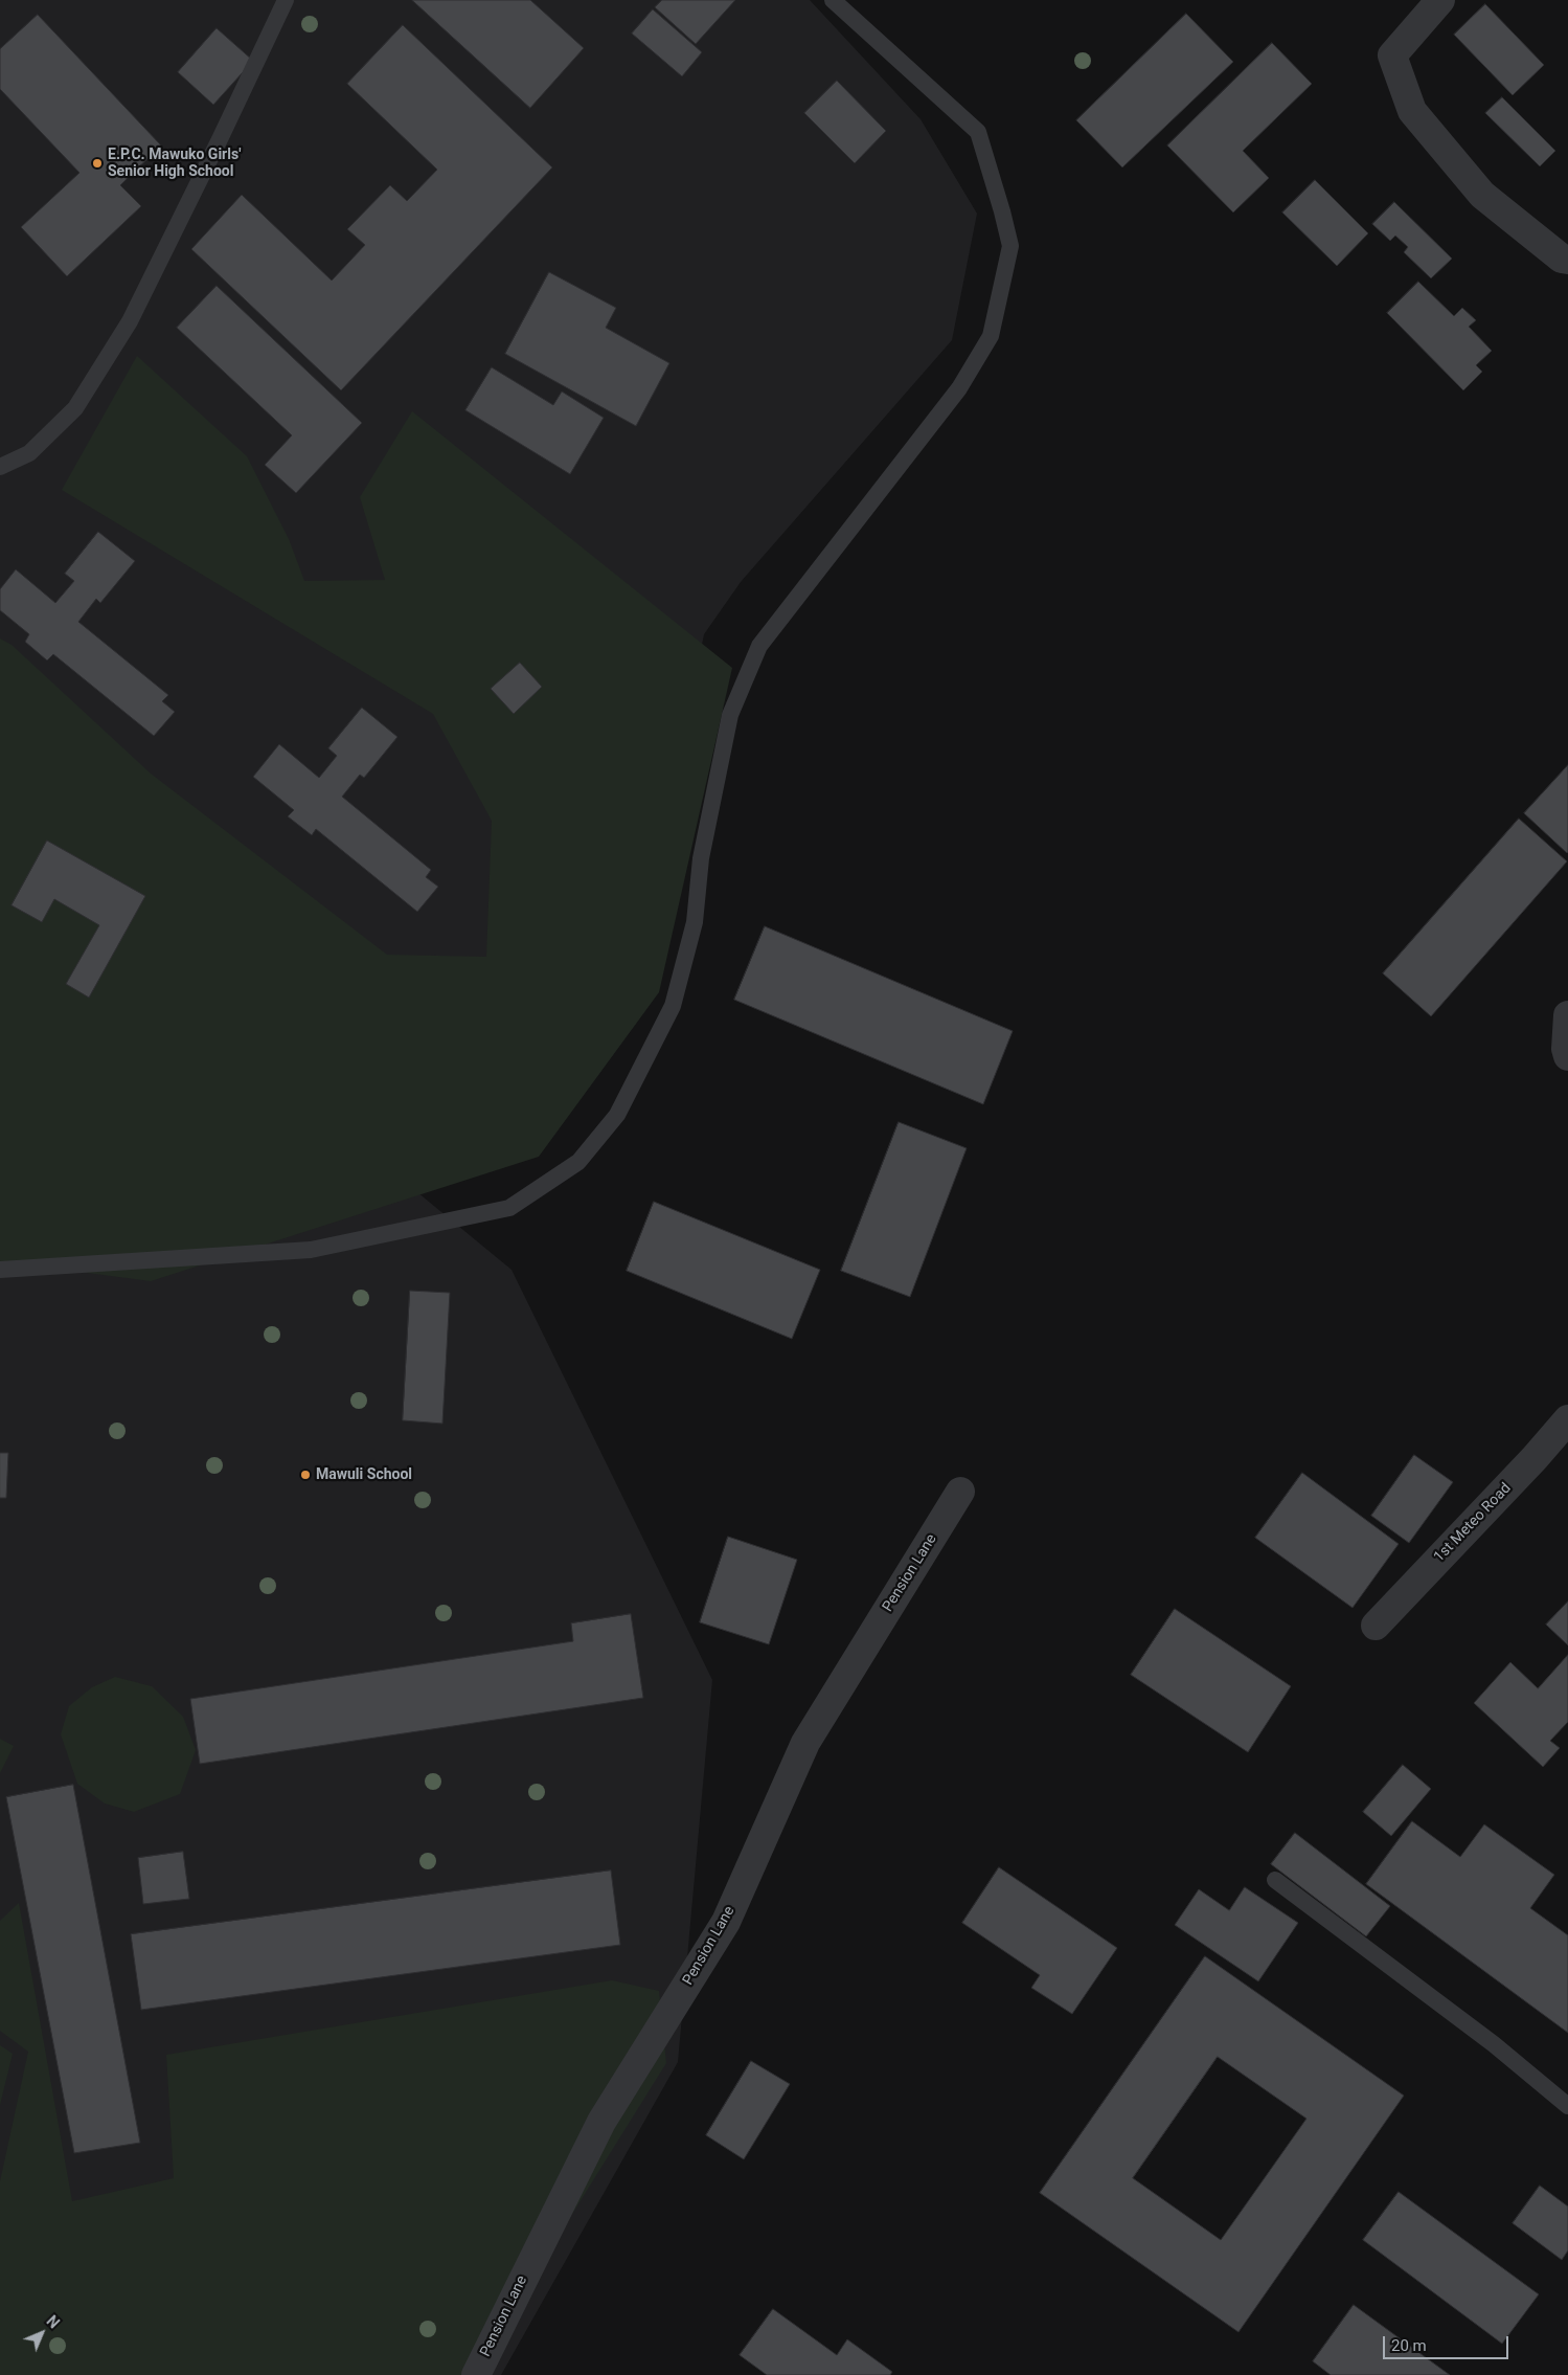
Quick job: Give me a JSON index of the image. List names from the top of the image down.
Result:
{
  "streets": {
    "street": ["1st Meteo Road", "Pension Lane"]
  },
  "places": ["E.P.C. Mawuko Girls' Senior High School", "Mawuli School"],
  "scale_bar": "20 m",
  "north": "top right"
}
